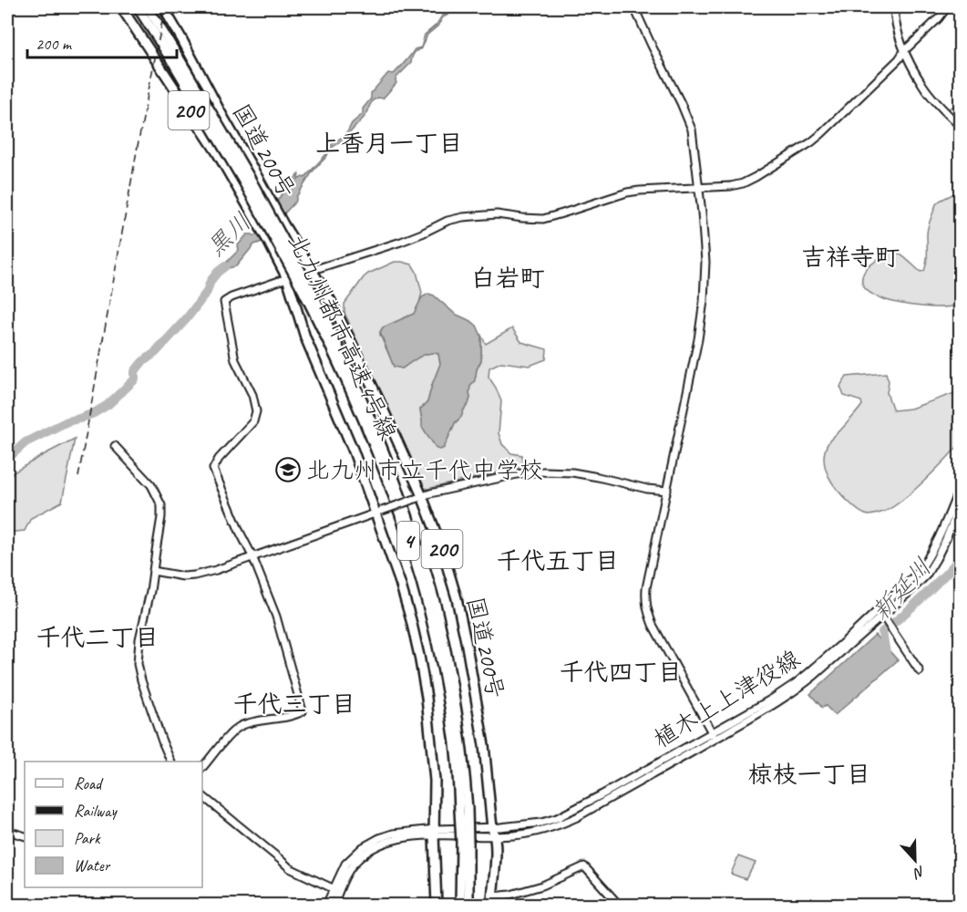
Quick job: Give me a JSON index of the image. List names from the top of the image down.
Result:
{
  "streets": {
    "highway": [
      "200",
      "国道200号",
      "北九州都市高速4号線",
      "4"
    ],
    "street": ["植木上上津役線"]
  },
  "crossings": [
    ["国道200号", "植木上上津役線"]
  ],
  "districts": [
    "上香月一丁目",
    "吉祥寺町",
    "白岩町",
    "千代五丁目",
    "千代二丁目",
    "千代四丁目",
    "千代三丁目",
    "椋枝一丁目"
  ],
  "water": ["黒川", "新延川"],
  "places": {
    "school or university": ["北九州市立千代中学校"]
  },
  "legend": [
    "Road",
    "Railway",
    "Park",
    "Water"
  ],
  "scale_bar": "200 m",
  "north": "bottom"
}
